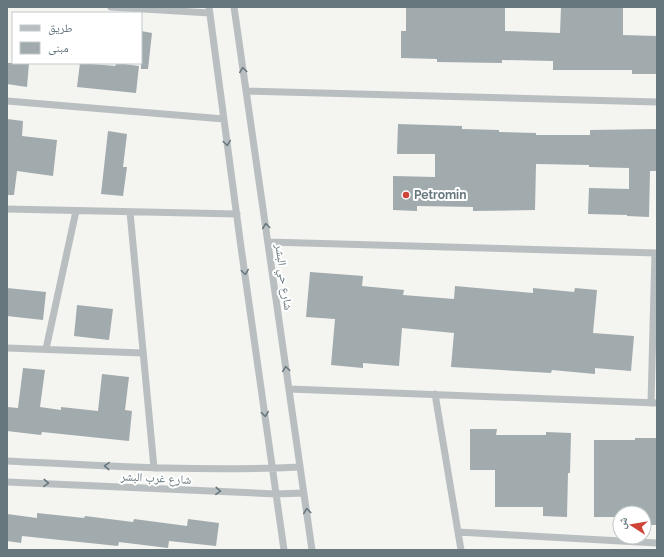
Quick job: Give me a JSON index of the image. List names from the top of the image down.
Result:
{
  "streets": {
    "street": ["شارع حي البشر", "شارع غرب البشر"]
  },
  "crossings": [
    ["شارع حي البشر", "شارع غرب البشر"]
  ],
  "places": ["Petromin"],
  "legend": ["طريق", "مبنى"],
  "north": "left"
}
